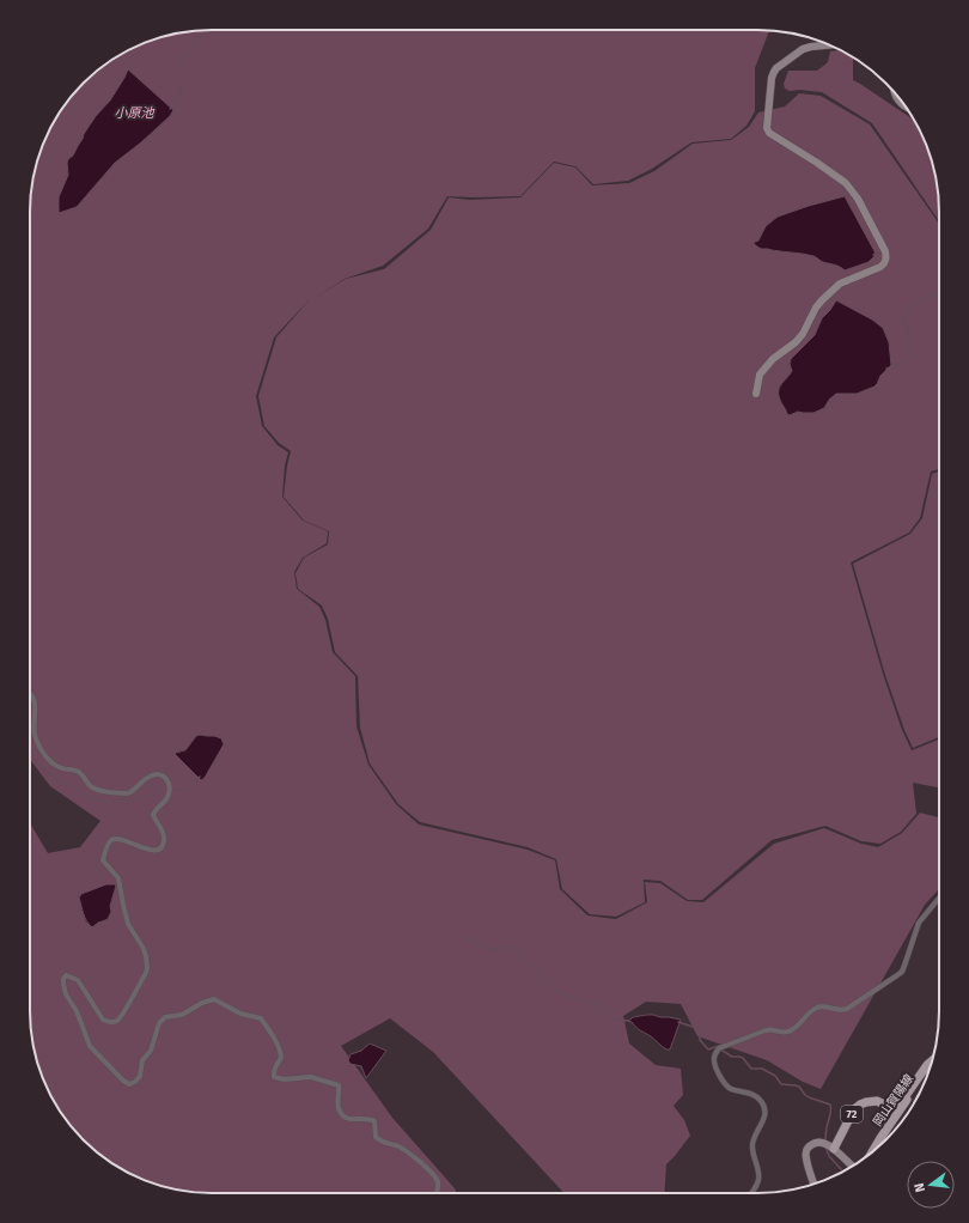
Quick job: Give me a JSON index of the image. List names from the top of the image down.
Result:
{
  "streets": {
    "main road": ["岡山賀陽線", "72"]
  },
  "water": ["小原池"],
  "north": "left"
}
